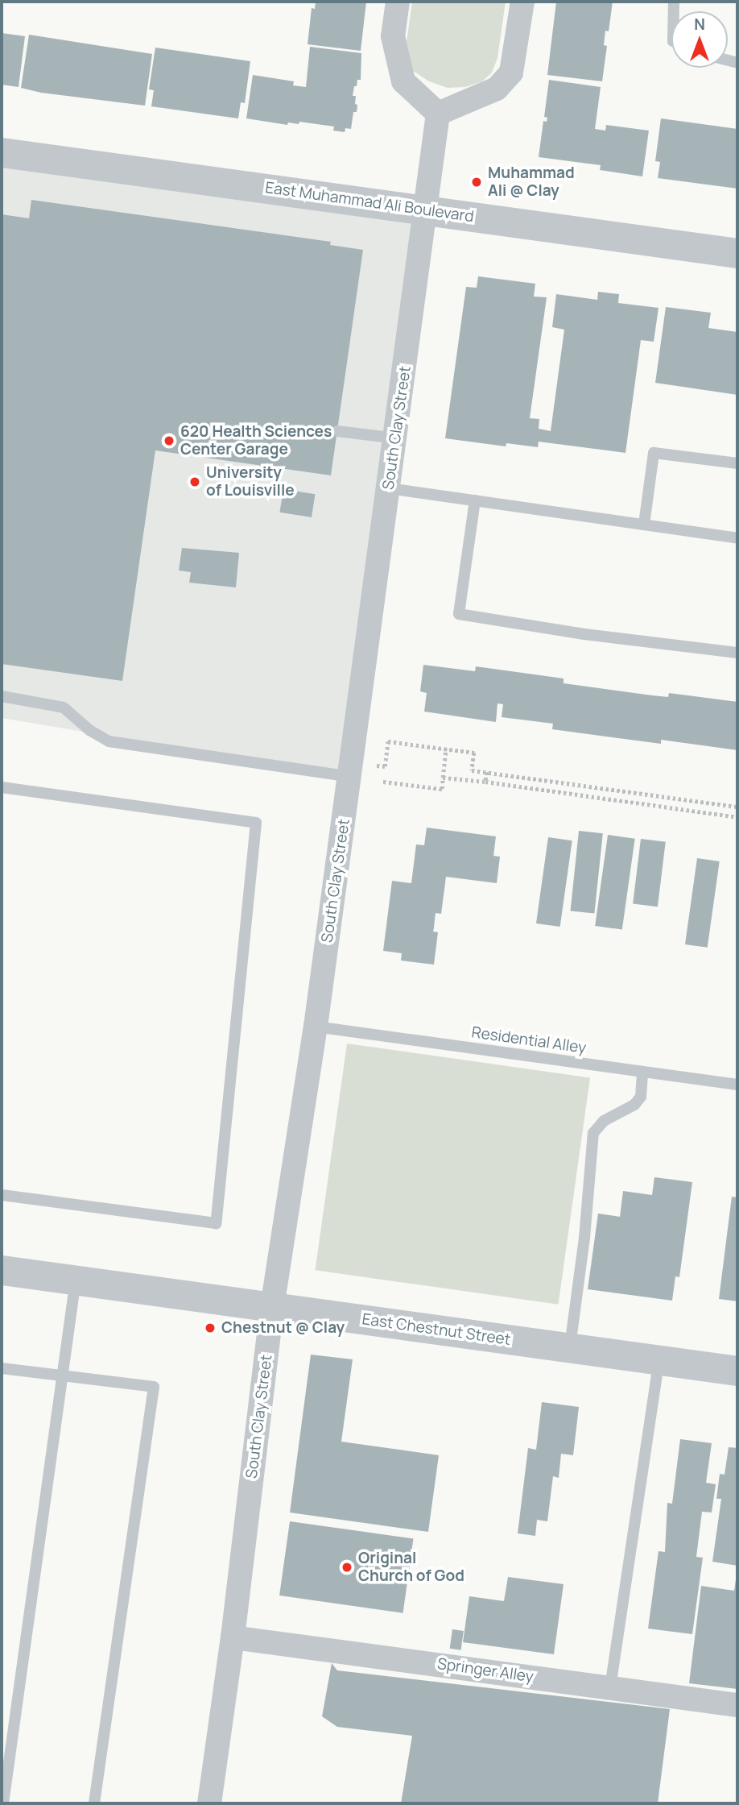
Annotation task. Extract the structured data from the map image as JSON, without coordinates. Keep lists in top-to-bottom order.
{
  "streets": {
    "street": [
      "East Muhammad Ali Boulevard",
      "South Clay Street",
      "East Chestnut Street",
      "Springer Alley"
    ],
    "lane": ["Residential Alley"]
  },
  "crossings": [
    ["East Muhammad Ali Boulevard", "South Clay Street"],
    ["South Clay Street", "Residential Alley"],
    ["South Clay Street", "East Chestnut Street"],
    ["South Clay Street", "Springer Alley"]
  ],
  "places": [
    "Muhammad Ali @ Clay",
    "620 Health Sciences Center Garage",
    "University of Louisville",
    "Chestnut @ Clay",
    "Original Church of God"
  ],
  "north": "top"
}
